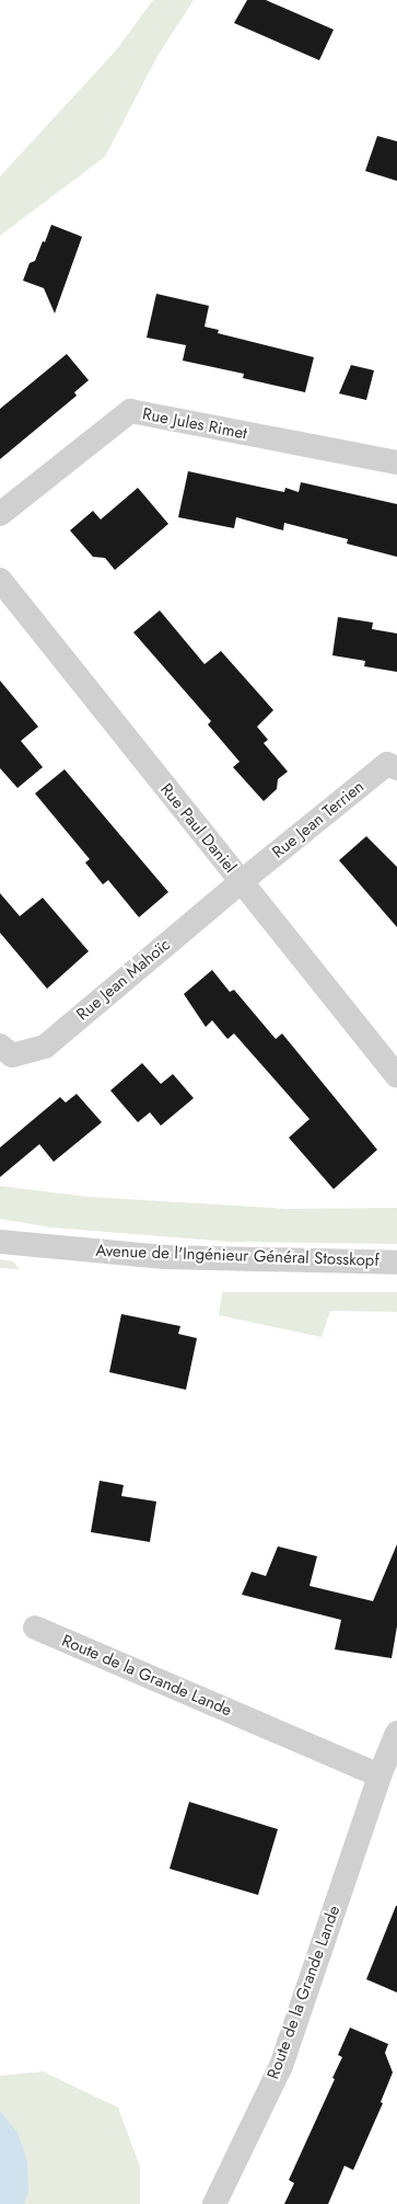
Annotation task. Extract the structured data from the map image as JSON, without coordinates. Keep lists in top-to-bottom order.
{
  "streets": {
    "street": [
      "Rue Jules Rimet",
      "Rue Jean Terrien",
      "Rue Paul Daniel",
      "Rue Jean Mahoïc",
      "Avenue de l'Ingénieur Général Stosskopf",
      "Route de la Grande Lande"
    ]
  },
  "crossings": [
    ["Rue Jean Terrien", "Rue Paul Daniel"],
    ["Rue Jean Terrien", "Rue Jean Mahoïc"],
    ["Rue Paul Daniel", "Rue Jean Mahoïc"]
  ]
}
